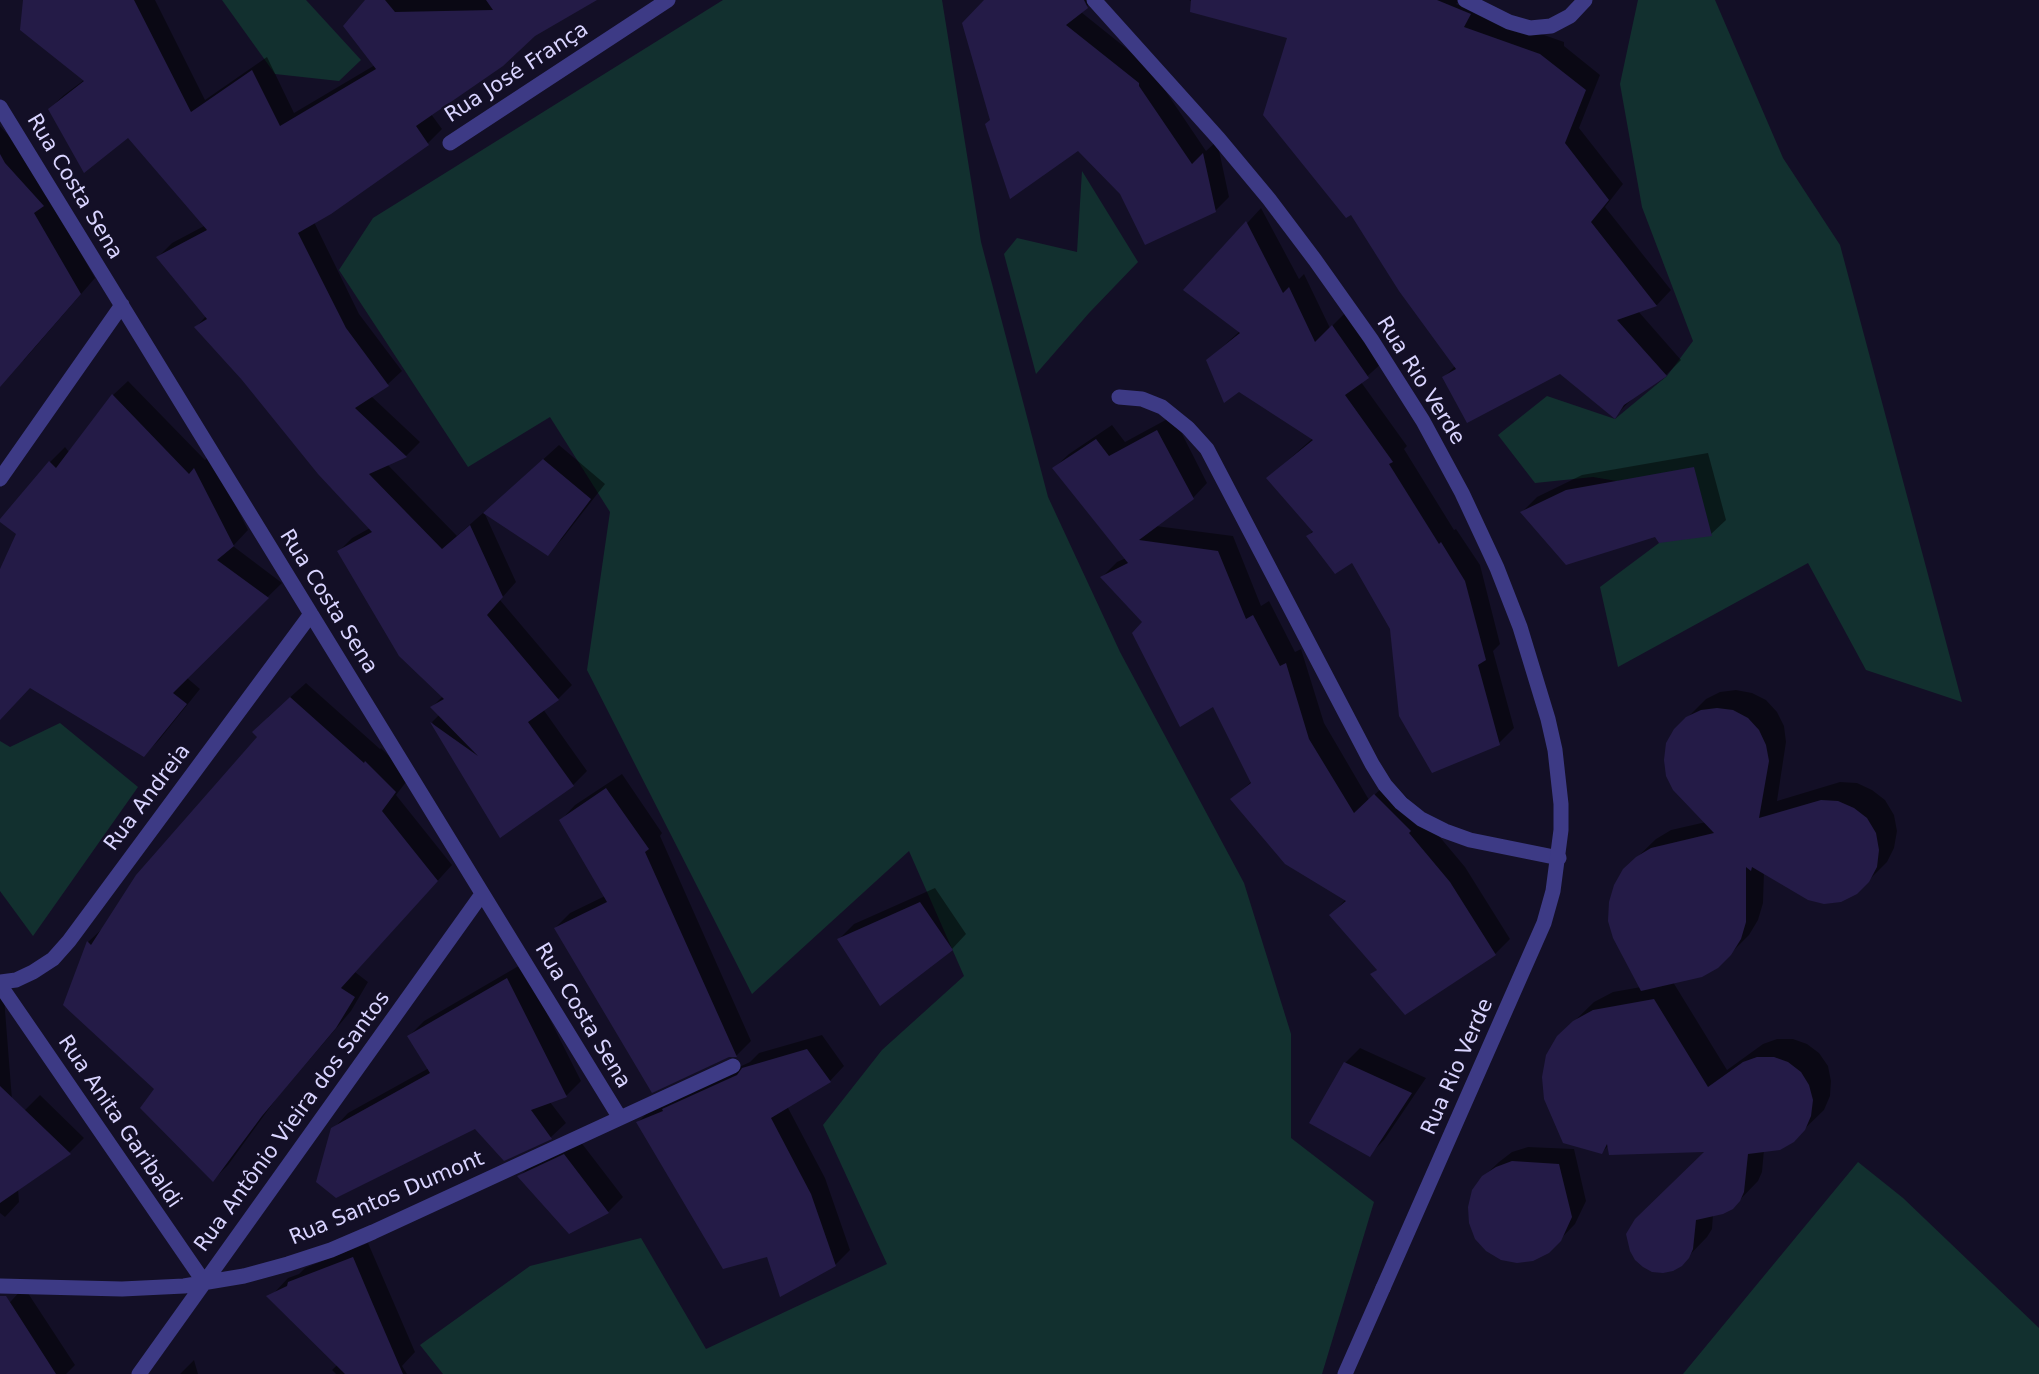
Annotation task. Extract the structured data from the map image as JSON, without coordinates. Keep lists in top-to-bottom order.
{
  "streets": {
    "street": [
      "Rua José França",
      "Rua Costa Sena",
      "Rua Rio Verde",
      "Rua Andreia",
      "Rua Anita Garibaldi",
      "Rua Antônio Vieira dos Santos",
      "Rua Santos Dumont"
    ]
  },
  "crossings": [
    ["Rua Costa Sena", "Rua Andreia"],
    ["Rua Costa Sena", "Rua Antônio Vieira dos Santos"],
    ["Rua Costa Sena", "Rua Santos Dumont"],
    ["Rua Andreia", "Rua Anita Garibaldi"],
    ["Rua Anita Garibaldi", "Rua Antônio Vieira dos Santos"],
    ["Rua Anita Garibaldi", "Rua Santos Dumont"],
    ["Rua Antônio Vieira dos Santos", "Rua Santos Dumont"]
  ]
}
